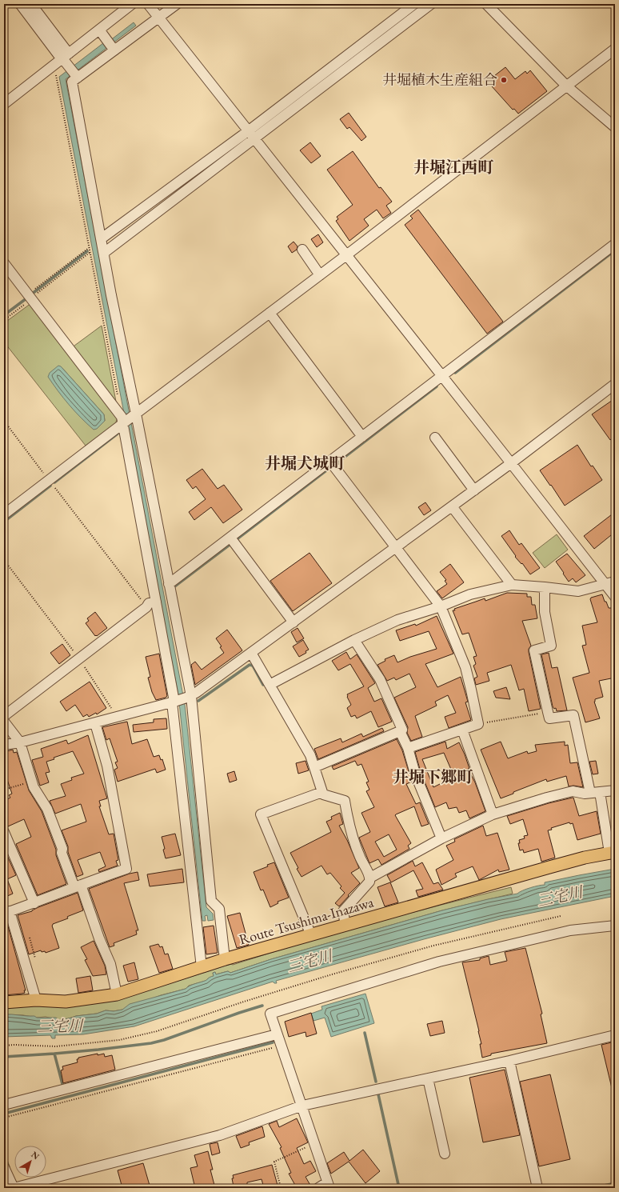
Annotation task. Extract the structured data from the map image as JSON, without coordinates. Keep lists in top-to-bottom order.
{
  "streets": {
    "main road": ["Route Tsushima-Inazawa"]
  },
  "districts": ["井堀江西町", "井堀犬城町", "井堀下郷町"],
  "water": ["三宅川"],
  "places": ["井堀植木生産組合"],
  "north": "top right"
}
